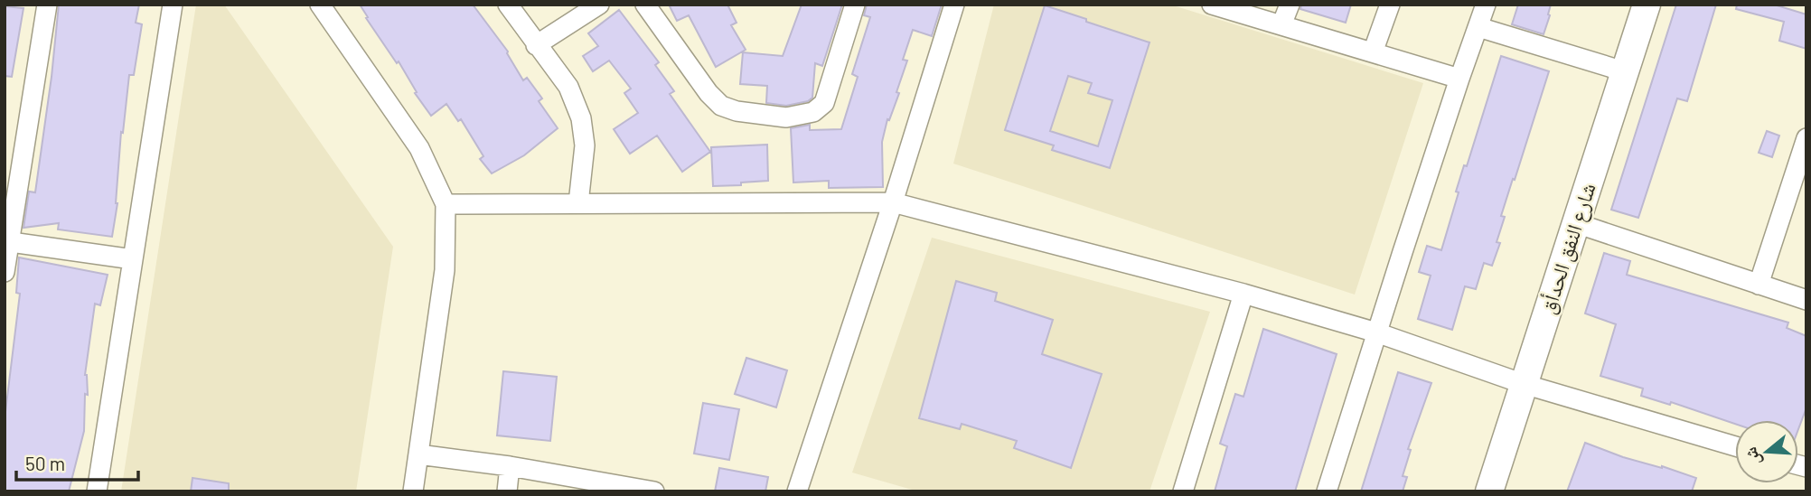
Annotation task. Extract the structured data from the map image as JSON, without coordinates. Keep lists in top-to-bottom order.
{
  "streets": {
    "main road": ["شارع النفق الحدأق"]
  },
  "scale_bar": "50 m",
  "north": "left"
}
